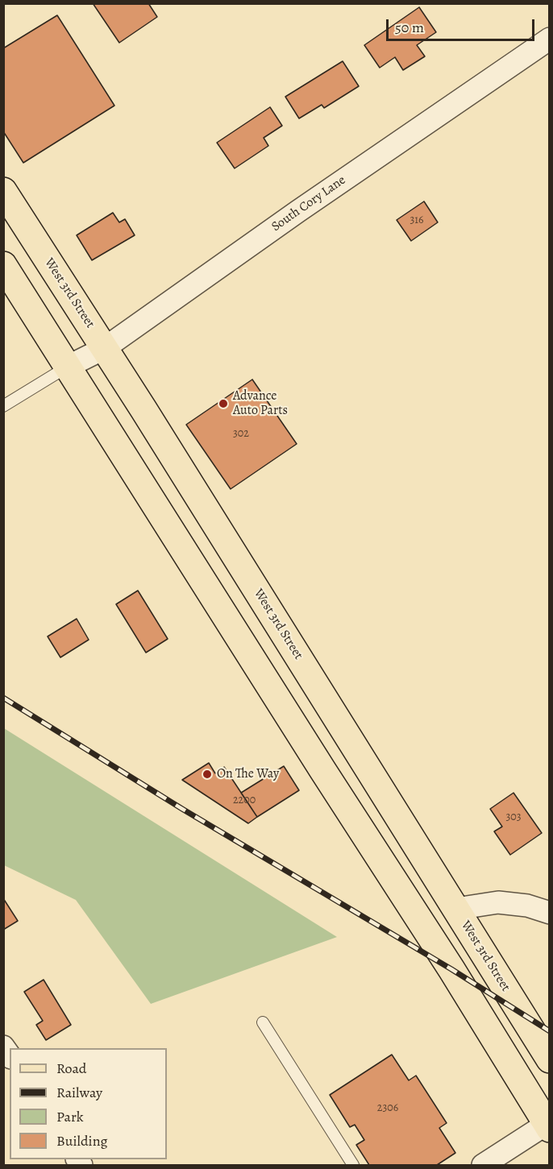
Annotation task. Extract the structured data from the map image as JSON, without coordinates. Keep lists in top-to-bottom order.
{
  "streets": {
    "main road": ["West 3rd Street"],
    "street": ["South Cory Lane"]
  },
  "crossings": [
    ["South Cory Lane", "West 3rd Street"]
  ],
  "places": ["Advance Auto Parts", "On The Way"],
  "house_numbers": [
    "316",
    "302",
    "2200",
    "303",
    "2306"
  ],
  "legend": [
    "Road",
    "Railway",
    "Park",
    "Building"
  ],
  "scale_bar": "50 m"
}
